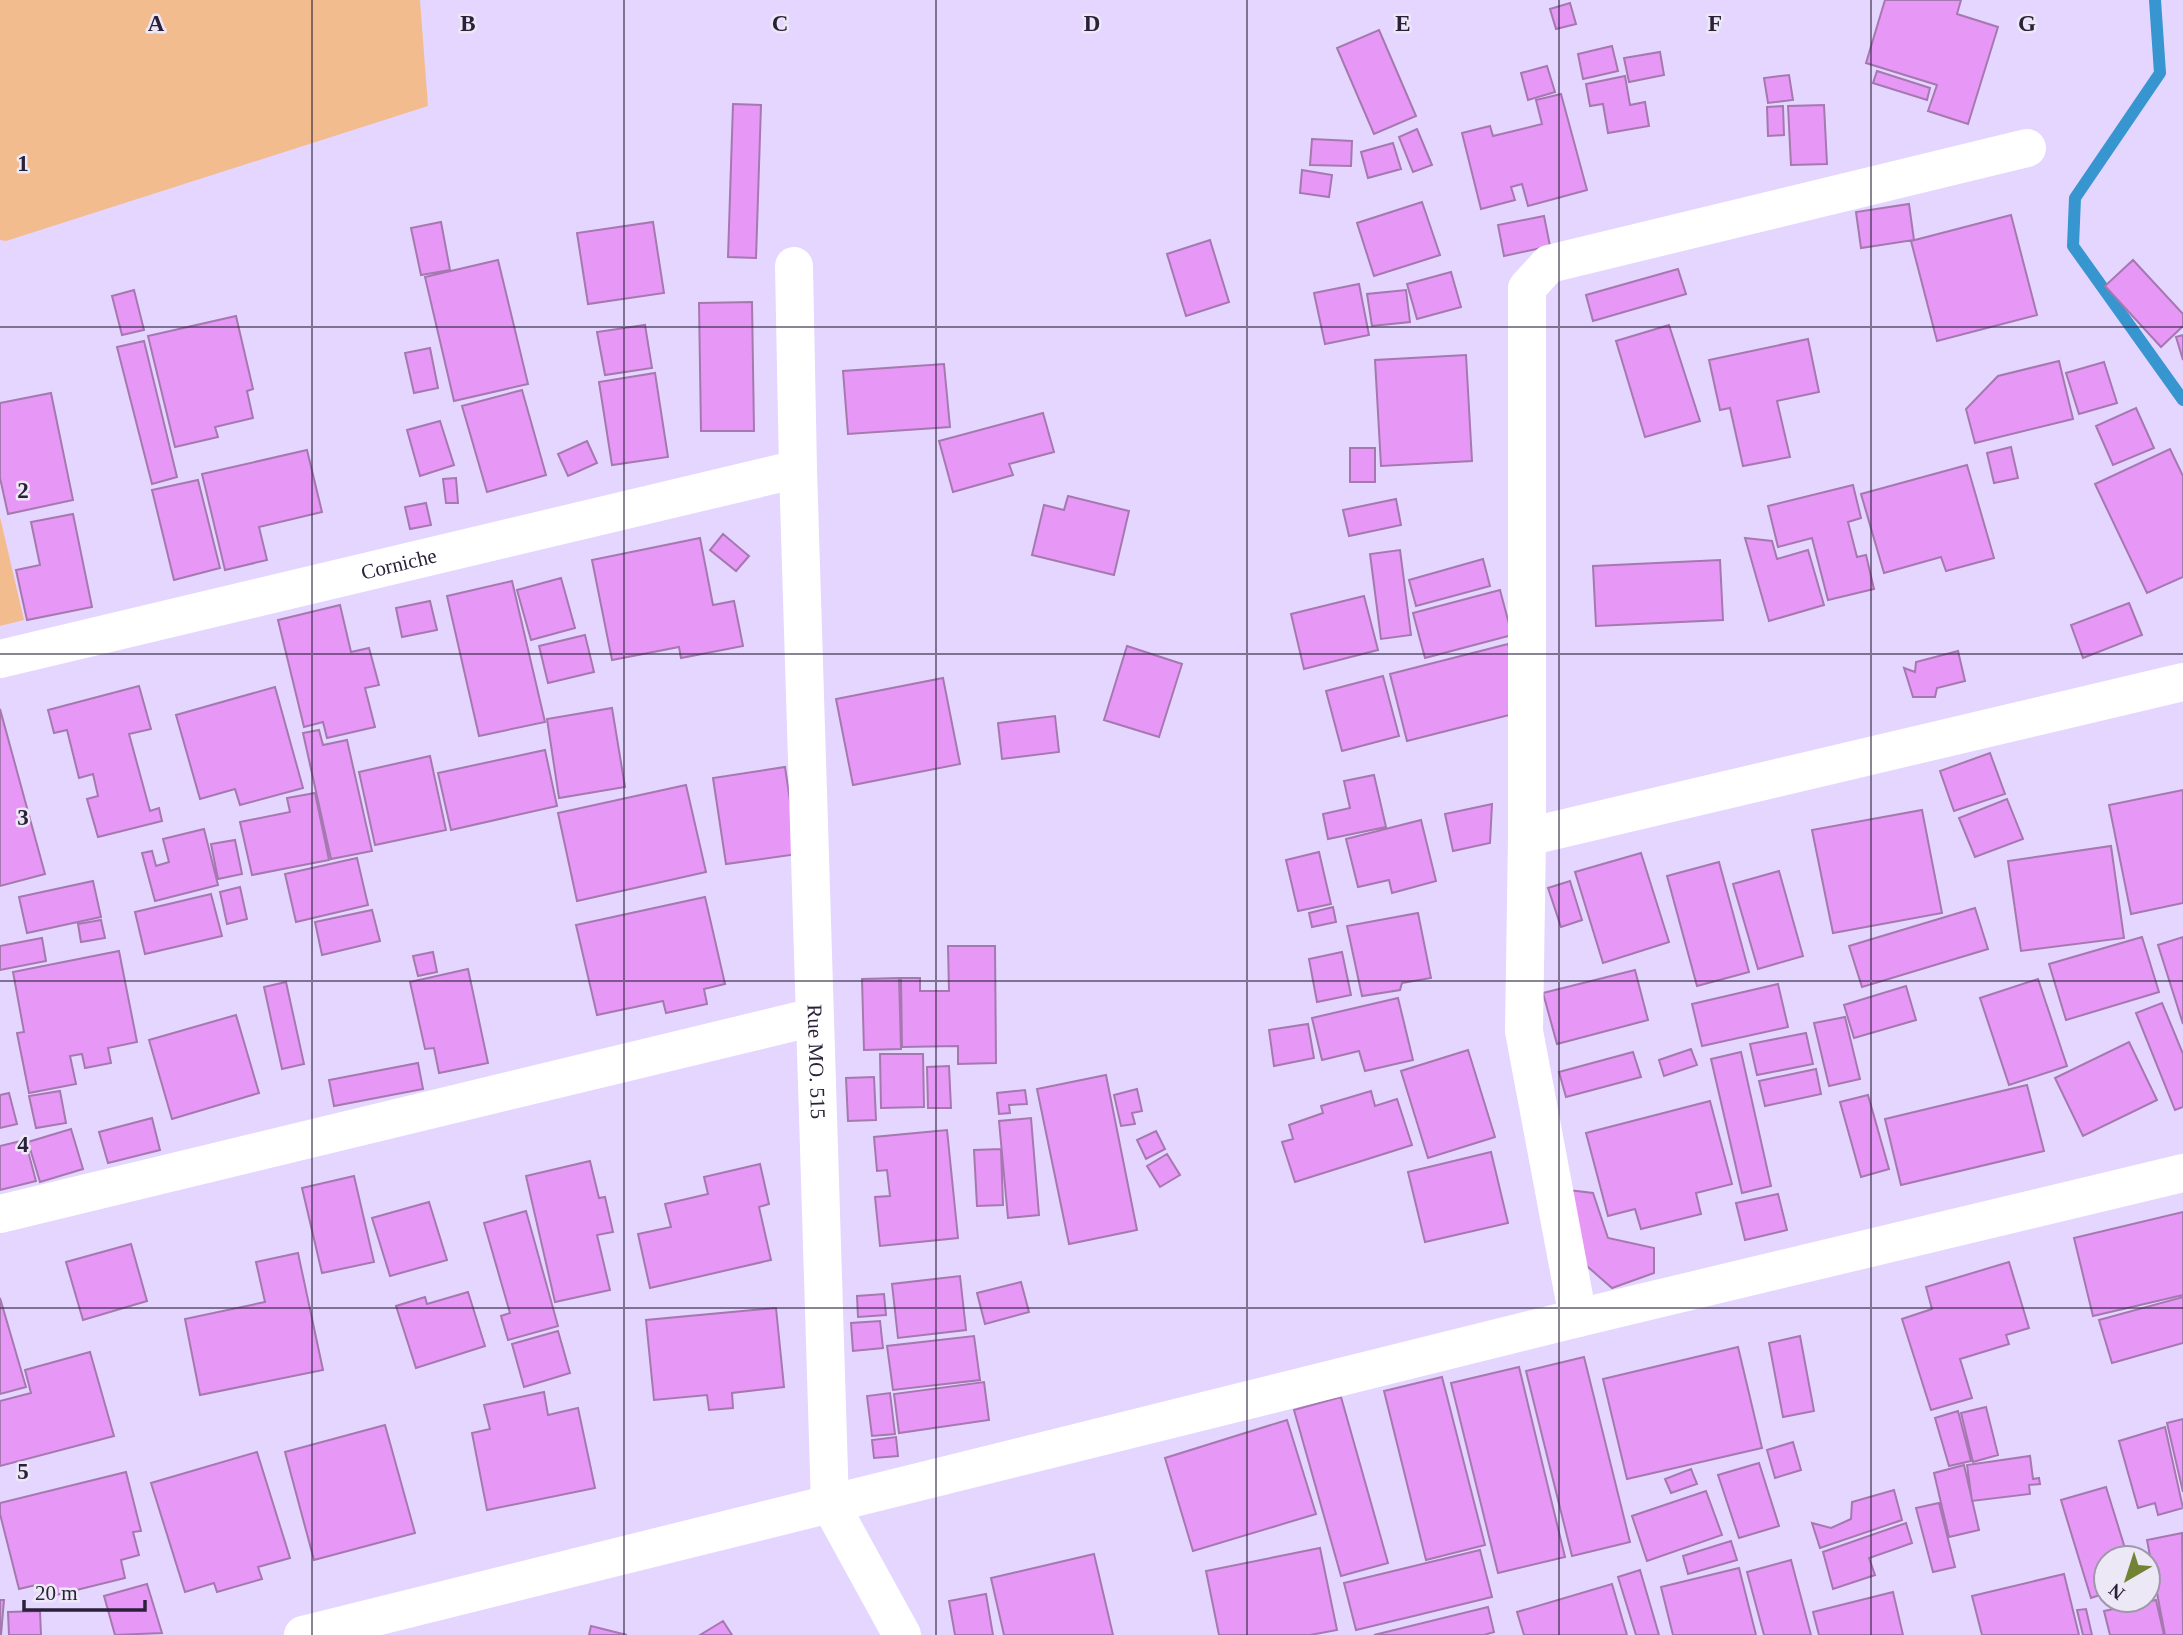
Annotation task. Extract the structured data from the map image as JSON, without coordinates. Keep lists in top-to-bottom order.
{
  "streets": {
    "street": ["Corniche", "Rue MO. 515"]
  },
  "crossings": [
    ["Corniche", "Rue MO. 515"]
  ],
  "scale_bar": "20 m",
  "north": "bottom left",
  "grid": {
    "columns": [
      "A",
      "B",
      "C",
      "D",
      "E",
      "F",
      "G"
    ],
    "rows": [
      "1",
      "2",
      "3",
      "4",
      "5"
    ]
  }
}
